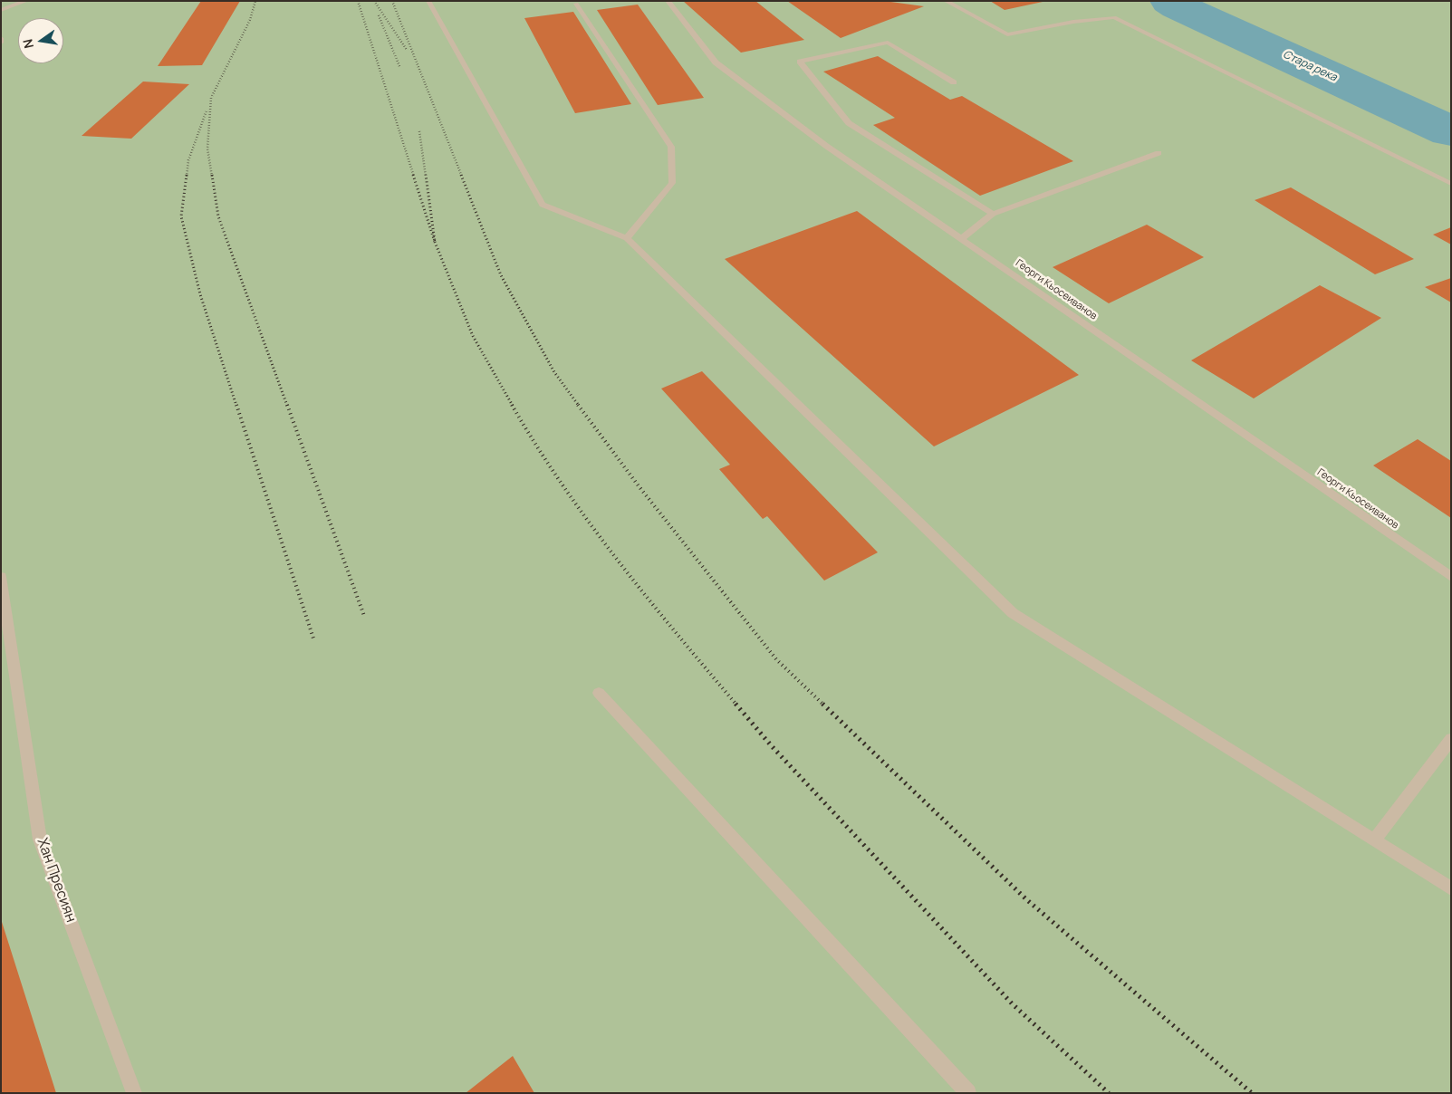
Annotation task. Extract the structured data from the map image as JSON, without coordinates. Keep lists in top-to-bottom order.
{
  "streets": {
    "street": ["Георги Кьосеиванов", "Хан Пресиян"]
  },
  "water": ["Стара река"],
  "north": "left"
}
